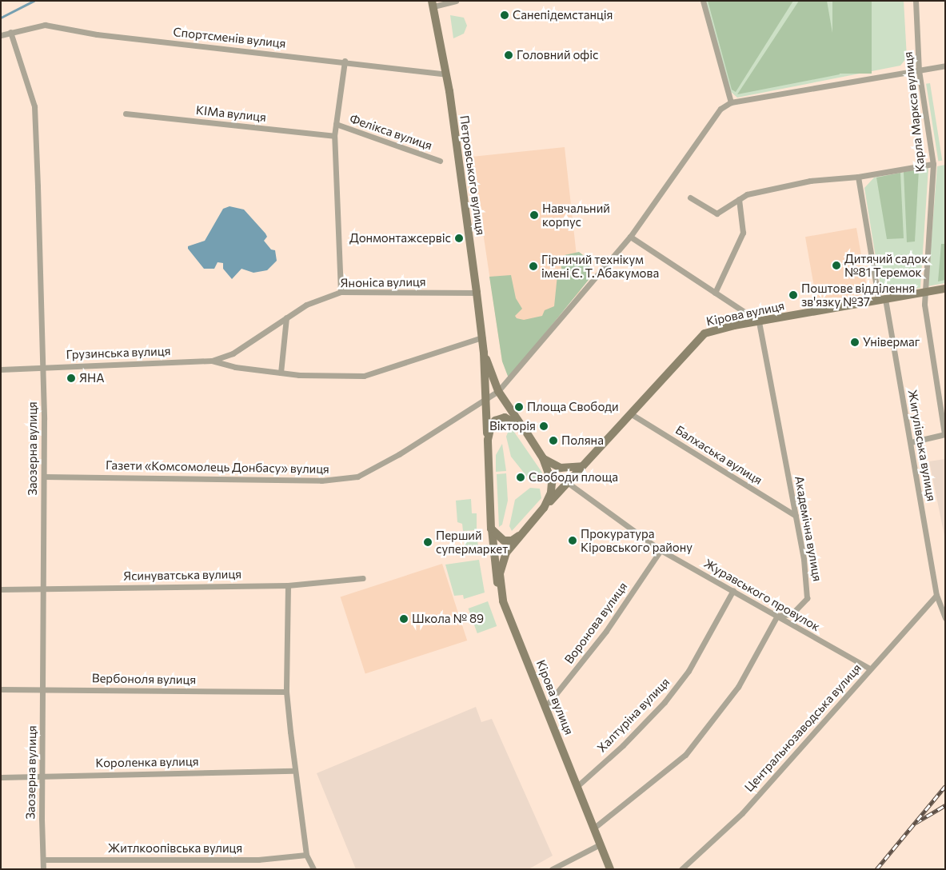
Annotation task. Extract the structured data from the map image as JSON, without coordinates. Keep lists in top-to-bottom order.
{
  "streets": {
    "main road": ["Петровського вулиця", "Кірова вулиця"],
    "street": [
      "Спортсменів вулиця",
      "Карла Маркса вулиця",
      "КІМа вулиця",
      "Фелікса вулиця",
      "Яноніса вулиця",
      "Грузинська вулиця",
      "Жигулівська вулиця",
      "Заозерна вулиця",
      "Балхаська вулиця",
      "Газети «Комсомолець Донбасу» вулиця",
      "Академічна вулиця",
      "Ясинуватська вулиця",
      "Журавського провулок",
      "Воронова вулиця",
      "Вербоноля вулиця",
      "Халтуріна вулиця",
      "Центральнозаводська вулиця",
      "Короленка вулиця",
      "Житлкоопівська вулиця"
    ]
  },
  "crossings": [
    ["Спортсменів вулиця", "Петровського вулиця"],
    ["Спортсменів вулиця", "Заозерна вулиця"],
    ["Карла Маркса вулиця", "Кірова вулиця"],
    ["Карла Маркса вулиця", "Газети «Комсомолець Донбасу» вулиця"],
    ["Петровського вулиця", "Яноніса вулиця"],
    ["Петровського вулиця", "Кірова вулиця"],
    ["Петровського вулиця", "Грузинська вулиця"],
    ["Яноніса вулиця", "Грузинська вулиця"],
    ["Кірова вулиця", "Жигулівська вулиця"],
    ["Кірова вулиця", "Балхаська вулиця"],
    ["Кірова вулиця", "Газети «Комсомолець Донбасу» вулиця"],
    ["Кірова вулиця", "Академічна вулиця"],
    ["Кірова вулиця", "Журавського провулок"],
    ["Кірова вулиця", "Воронова вулиця"],
    ["Кірова вулиця", "Халтуріна вулиця"],
    ["Грузинська вулиця", "Заозерна вулиця"],
    ["Жигулівська вулиця", "Центральнозаводська вулиця"],
    ["Заозерна вулиця", "Газети «Комсомолець Донбасу» вулиця"],
    ["Заозерна вулиця", "Ясинуватська вулиця"],
    ["Заозерна вулиця", "Вербоноля вулиця"],
    ["Заозерна вулиця", "Короленка вулиця"],
    ["Заозерна вулиця", "Житлкоопівська вулиця"],
    ["Балхаська вулиця", "Академічна вулиця"],
    ["Академічна вулиця", "Журавського провулок"],
    ["Журавського провулок", "Воронова вулиця"],
    ["Журавського провулок", "Халтуріна вулиця"],
    ["Журавського провулок", "Центральнозаводська вулиця"]
  ],
  "places": [
    "Санепідемстанція",
    "Головний офіс",
    "Навчальний корпус",
    "Донмонтажсервіс",
    "Дитячий садок №81 Теремок",
    "Гірничий технікум імені Є. Т. Абакумова",
    "Поштове відділення зв'язку №37",
    "Універмаг",
    "ЯНА",
    "Площа Свободи",
    "Вікторія",
    "Поляна",
    "Свободи площа",
    "Прокуратура Кіровського району",
    "Перший супермаркет",
    "Школа № 89"
  ]
}
